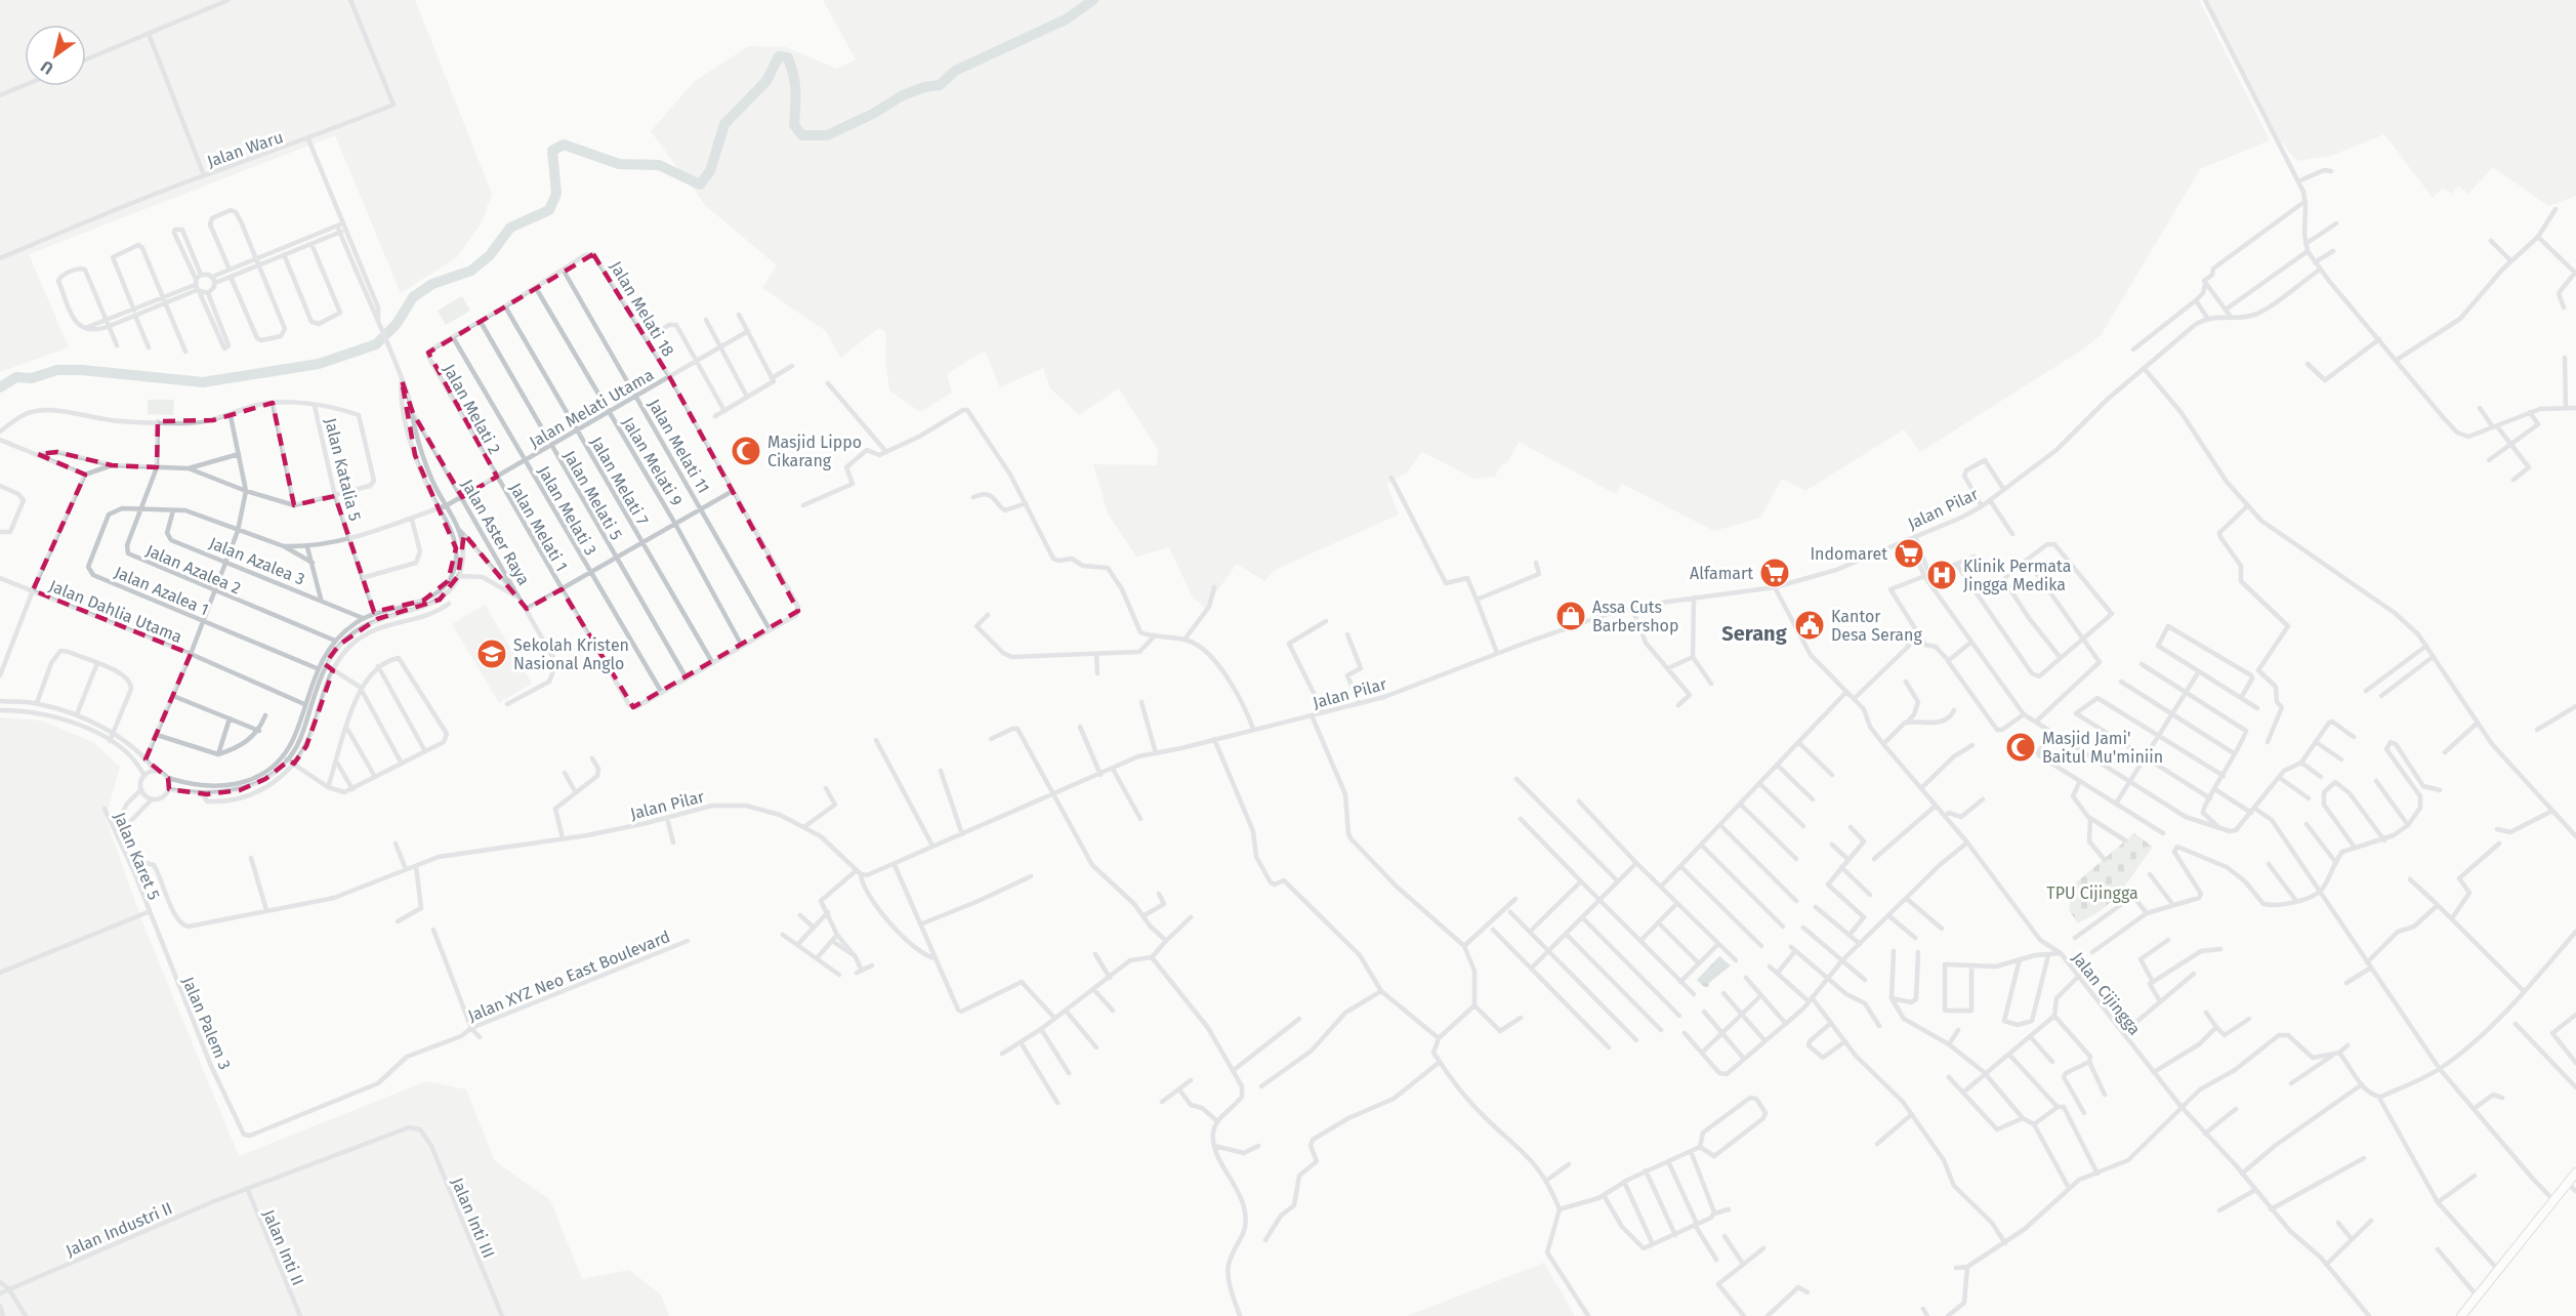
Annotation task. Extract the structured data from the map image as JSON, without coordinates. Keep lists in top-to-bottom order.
{
  "streets": {
    "street": [
      "Jalan Waru",
      "Jalan Melati 18",
      "Jalan Melati Utama",
      "Jalan Melati 2",
      "Jalan Melati 11",
      "Jalan Melati 9",
      "Jalan Katalia 5",
      "Jalan Melati 7",
      "Jalan Melati 5",
      "Jalan Pilar",
      "Jalan Melati 3",
      "Jalan Melati 1",
      "Jalan Aster Raya",
      "Jalan Azalea 3",
      "Jalan Azalea 2",
      "Jalan Azalea 1",
      "Jalan Dahlia Utama",
      "Jalan Karet 5",
      "Jalan XYZ Neo East Boulevard",
      "Jalan Cijingga",
      "Jalan Palem 3",
      "Jalan Inti III",
      "Jalan Industri II",
      "Jalan Inti II"
    ]
  },
  "crossings": [
    ["Jalan Melati 18", "Jalan Melati Utama"],
    ["Jalan Melati 18", "Jalan Melati 11"],
    ["Jalan Melati Utama", "Jalan Melati 2"],
    ["Jalan Melati Utama", "Jalan Melati 11"],
    ["Jalan Melati Utama", "Jalan Melati 9"],
    ["Jalan Melati Utama", "Jalan Katalia 5"],
    ["Jalan Melati Utama", "Jalan Melati 7"],
    ["Jalan Melati Utama", "Jalan Melati 5"],
    ["Jalan Melati Utama", "Jalan Melati 3"],
    ["Jalan Melati Utama", "Jalan Melati 1"],
    ["Jalan Melati Utama", "Jalan Aster Raya"],
    ["Jalan Melati 2", "Jalan Melati 3"],
    ["Jalan Melati 2", "Jalan Melati 1"],
    ["Jalan Pilar", "Jalan Karet 5"],
    ["Jalan Pilar", "Jalan Cijingga"],
    ["Jalan Melati 3", "Jalan Melati 1"],
    ["Jalan Azalea 2", "Jalan Azalea 1"],
    ["Jalan Karet 5", "Jalan Palem 3"],
    ["Jalan XYZ Neo East Boulevard", "Jalan Palem 3"],
    ["Jalan Inti III", "Jalan Industri II"],
    ["Jalan Industri II", "Jalan Inti II"]
  ],
  "districts": ["Serang"],
  "parks": ["TPU Cijingga"],
  "places": {
    "mosque": ["Masjid Lippo Cikarang", "Masjid Jami' Baitul Mu'miniin"],
    "supermarket": ["Indomaret", "Alfamart"],
    "hospital": ["Klinik Permata Jingga Medika"],
    "shop": ["Assa Cuts Barbershop"],
    "public building": ["Kantor Desa Serang"],
    "school or university": ["Sekolah Kristen Nasional Anglo"]
  },
  "north": "bottom left"
}
